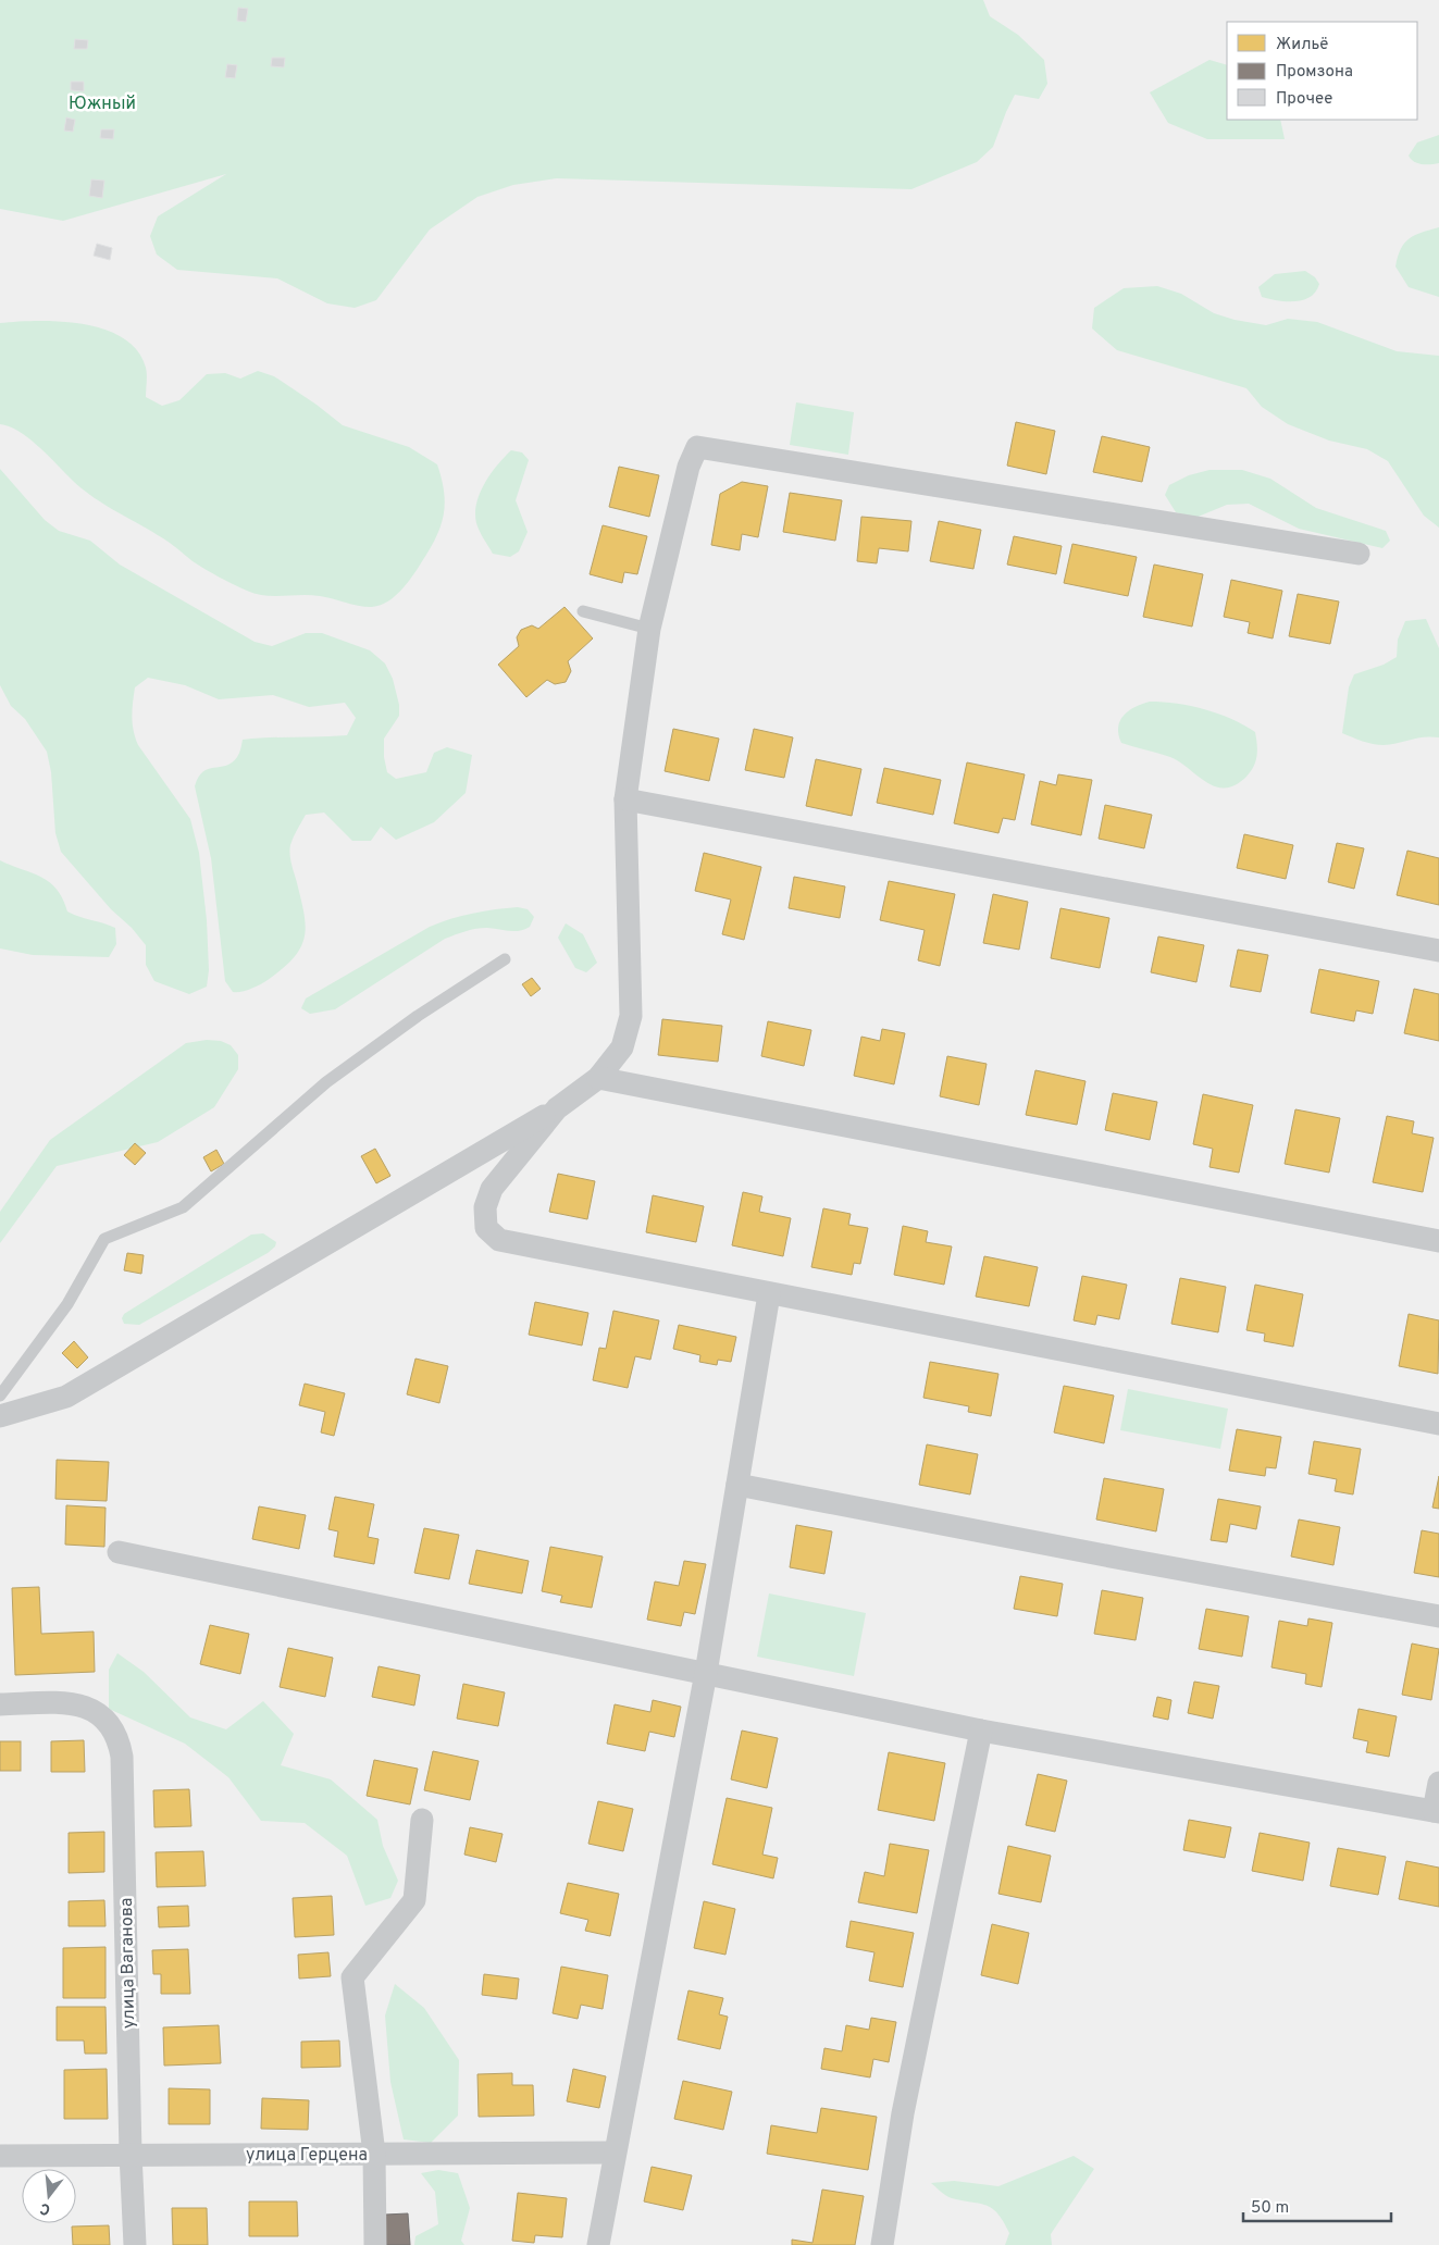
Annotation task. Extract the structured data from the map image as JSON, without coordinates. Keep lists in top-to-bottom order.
{
  "streets": {
    "street": ["улица Ваганова", "улица Герцена"]
  },
  "crossings": [
    ["улица Ваганова", "улица Герцена"]
  ],
  "parks": ["Южный"],
  "legend": ["Жильё", "Промзона", "Прочее"],
  "scale_bar": "50 m",
  "north": "bottom"
}
